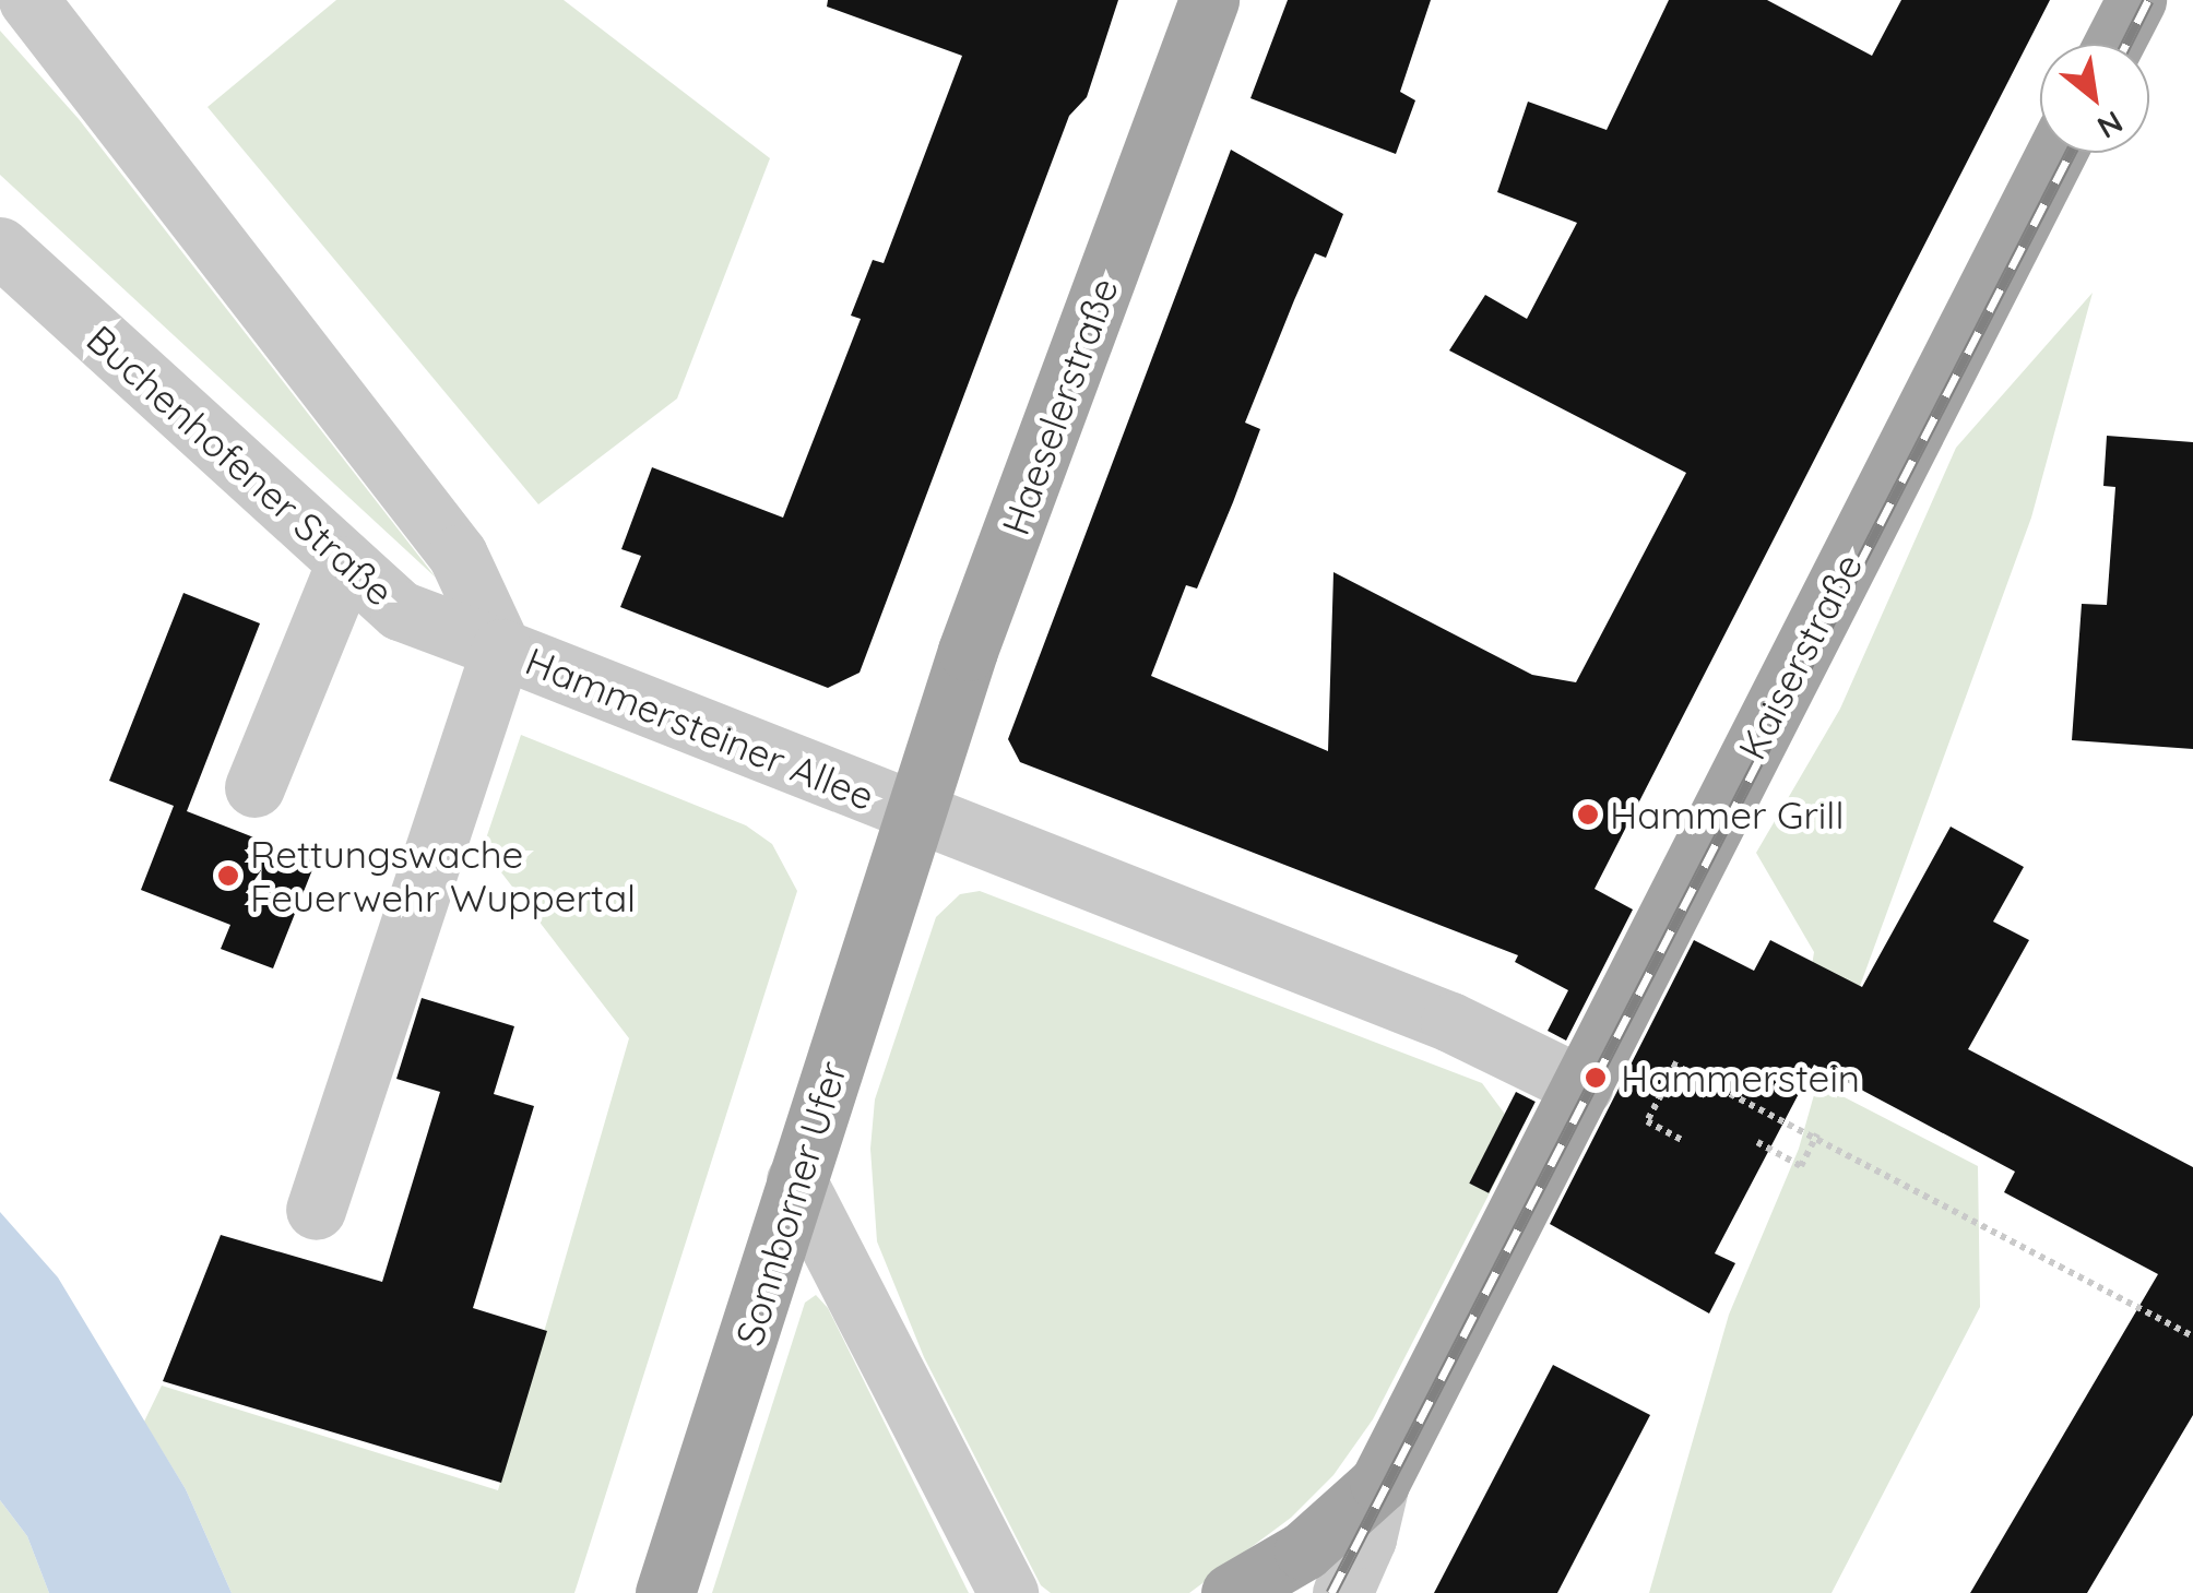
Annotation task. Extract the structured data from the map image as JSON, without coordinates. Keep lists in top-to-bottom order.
{
  "streets": {
    "main road": ["Haeselerstraße", "Kaiserstraße", "Sonnborner Ufer"],
    "street": ["Buchenhofener Straße", "Hammersteiner Allee"]
  },
  "crossings": [
    ["Haeselerstraße", "Hammersteiner Allee"],
    ["Haeselerstraße", "Sonnborner Ufer"],
    ["Buchenhofener Straße", "Hammersteiner Allee"],
    ["Kaiserstraße", "Hammersteiner Allee"],
    ["Hammersteiner Allee", "Sonnborner Ufer"]
  ],
  "places": ["Hammer Grill", "Rettungswache Feuerwehr Wuppertal", "Hammerstein"],
  "north": "bottom right"
}
